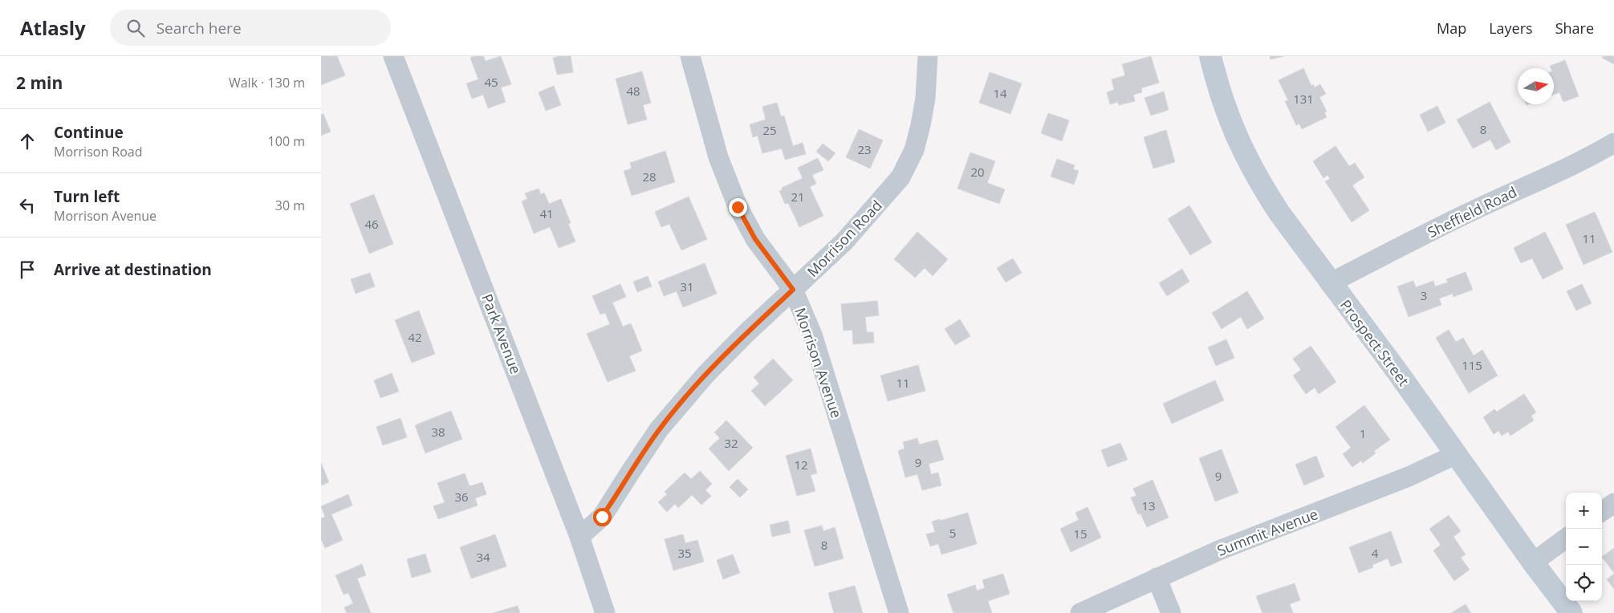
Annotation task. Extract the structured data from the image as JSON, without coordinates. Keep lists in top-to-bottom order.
{
  "streets": {
    "main road": ["Prospect Street"],
    "street": [
      "Sheffield Road",
      "Morrison Road",
      "Park Avenue",
      "Morrison Avenue",
      "Summit Avenue"
    ]
  },
  "crossings": [
    ["Sheffield Road", "Prospect Street"],
    ["Morrison Road", "Park Avenue"],
    ["Morrison Road", "Morrison Avenue"],
    ["Prospect Street", "Summit Avenue"]
  ],
  "house_numbers": [
    "45",
    "48",
    "14",
    "131",
    "8",
    "25",
    "23",
    "20",
    "28",
    "21",
    "41",
    "46",
    "11",
    "31",
    "3",
    "42",
    "115",
    "11",
    "38",
    "1",
    "32",
    "9",
    "12",
    "9",
    "36",
    "13",
    "5",
    "15",
    "8",
    "35",
    "4",
    "34"
  ],
  "north": "right",
  "page": {
    "header": "Atlasly",
    "search": "Search here",
    "nav": ["Map", "Layers", "Share"],
    "heading": ["2 min", "Walk · 130 m"],
    "list": [
      ["Continue", "Morrison Road", "100 m"],
      ["Turn left", "Morrison Avenue", "30 m"],
      "Arrive at destination"
    ],
    "map_buttons": ["+", "−"]
  }
}
